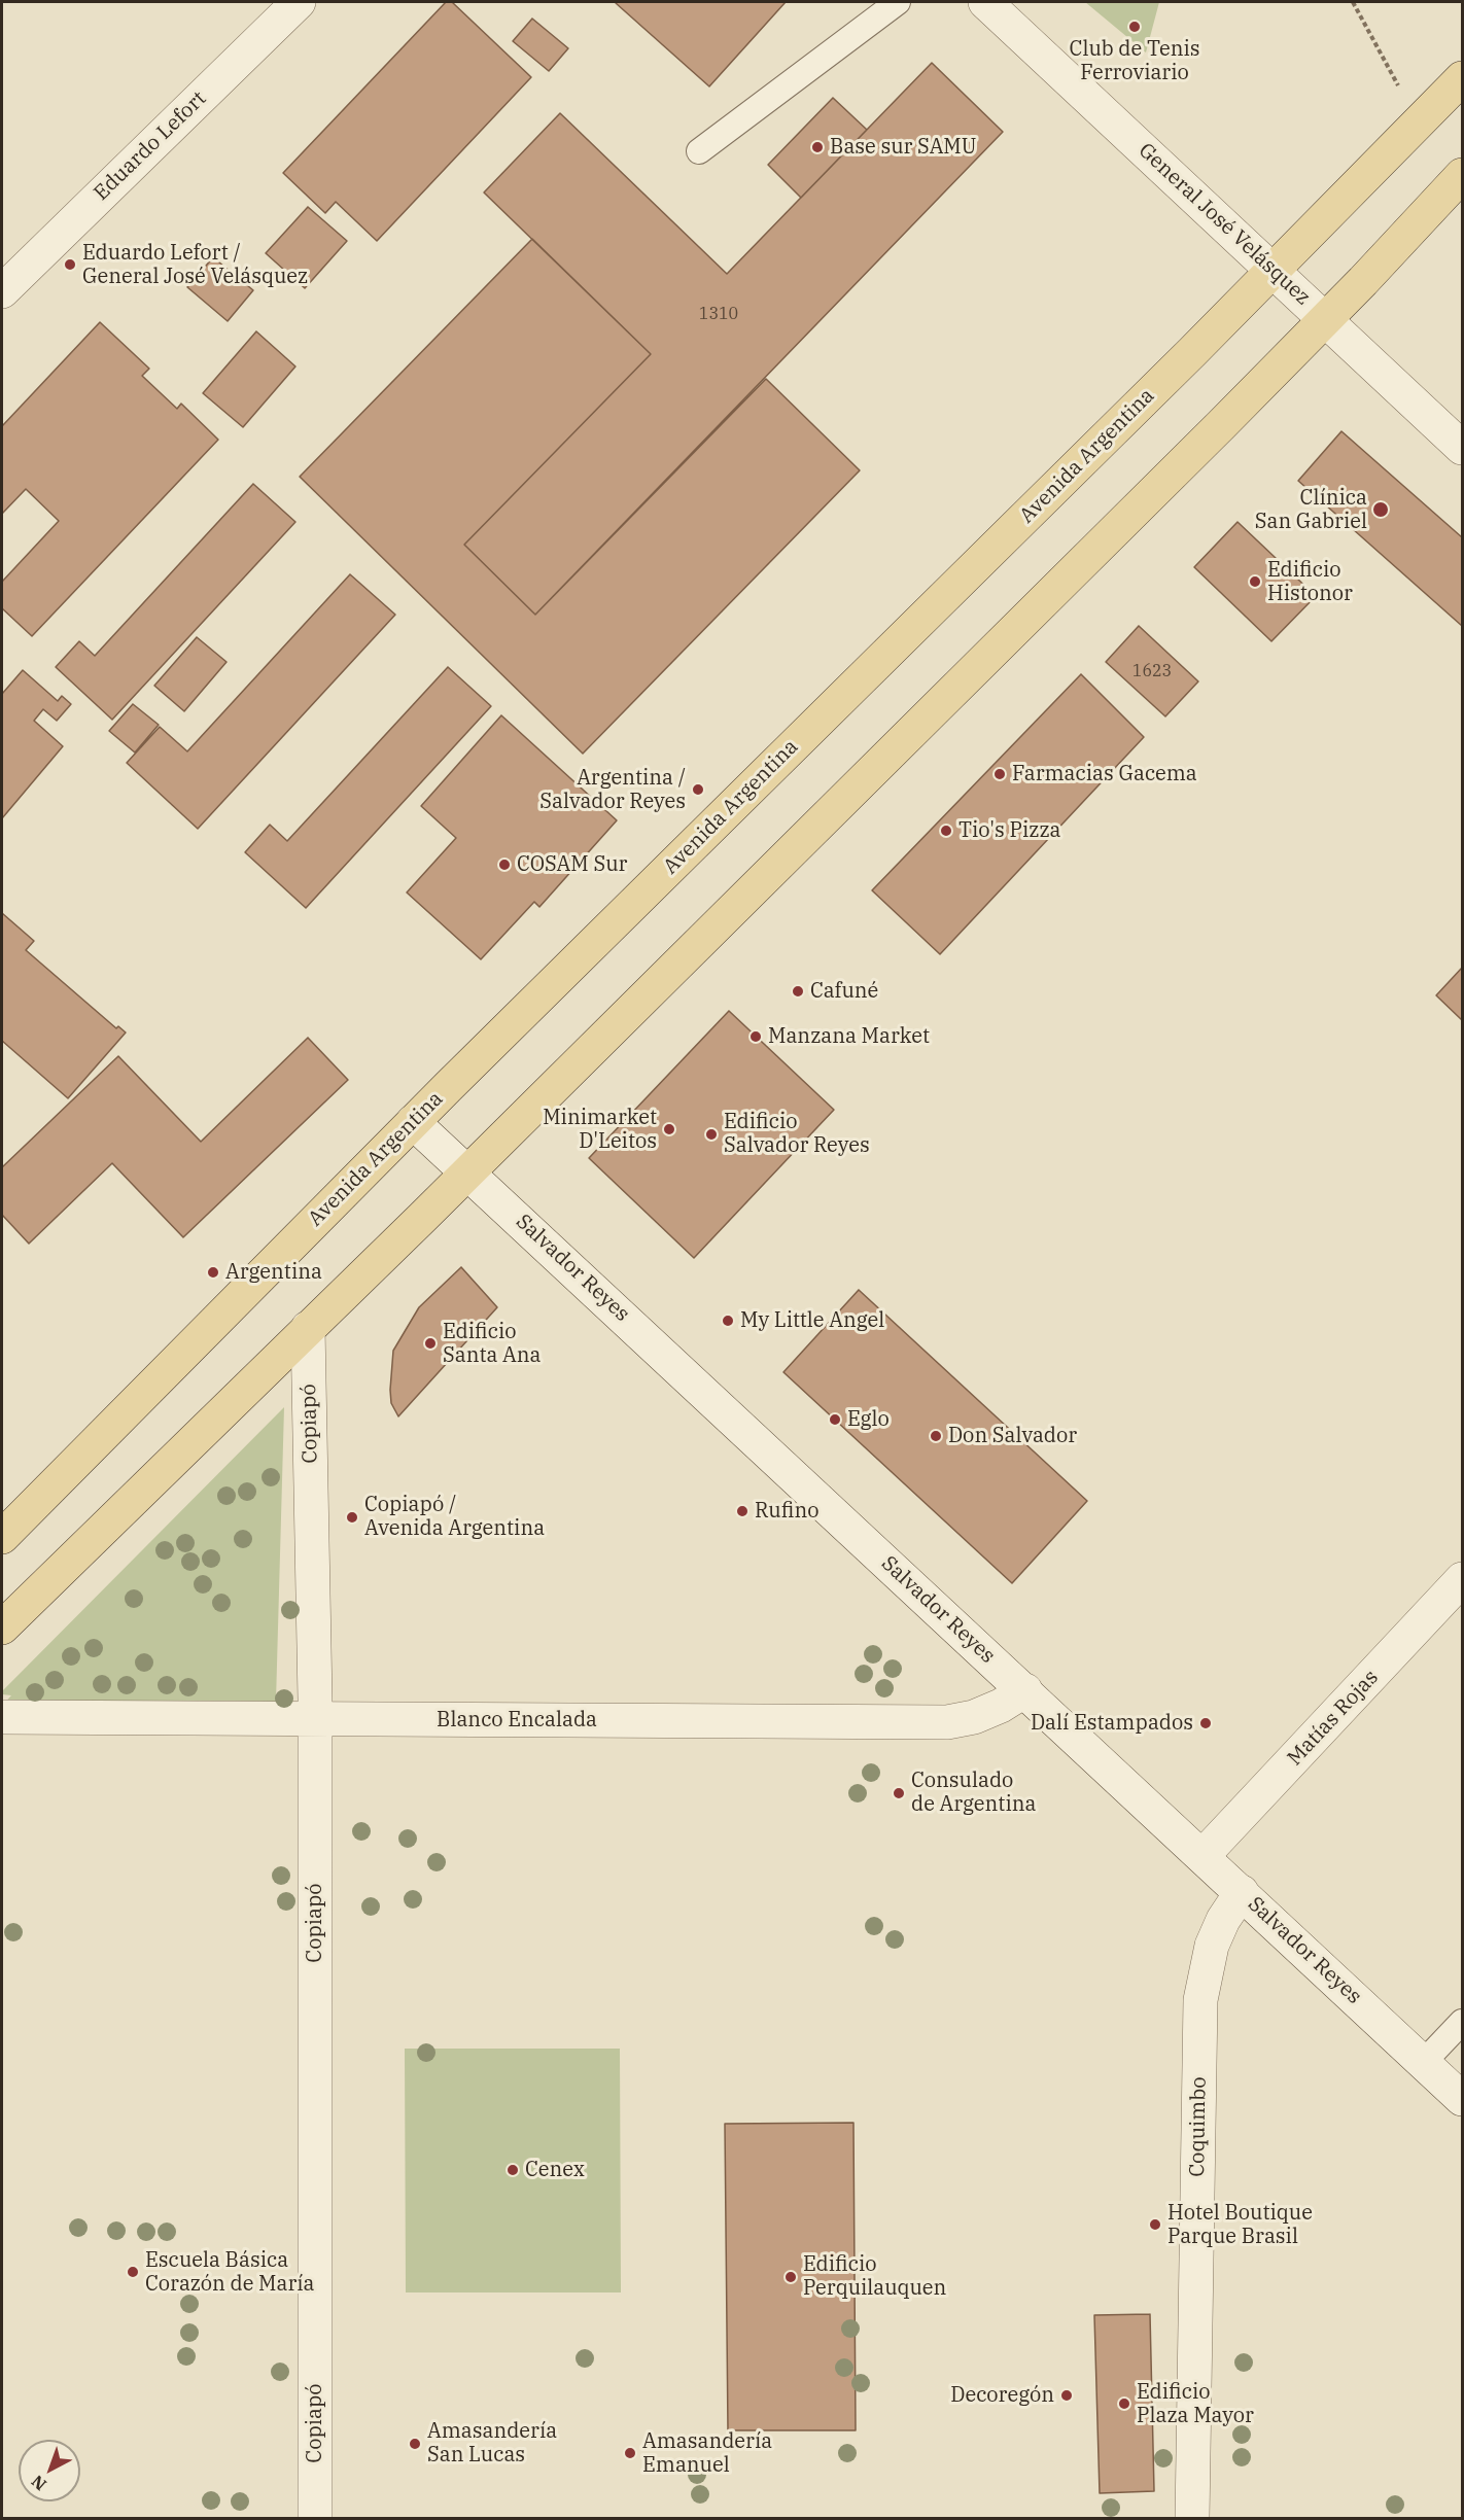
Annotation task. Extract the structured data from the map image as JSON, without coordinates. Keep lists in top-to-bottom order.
{
  "streets": {
    "main road": ["Avenida Argentina"],
    "street": [
      "Eduardo Lefort",
      "General José Velásquez",
      "Salvador Reyes",
      "Copiapó",
      "Matías Rojas",
      "Blanco Encalada",
      "Coquimbo"
    ]
  },
  "crossings": [
    ["General José Velásquez", "Avenida Argentina"],
    ["Avenida Argentina", "Salvador Reyes"],
    ["Salvador Reyes", "Matías Rojas"],
    ["Salvador Reyes", "Blanco Encalada"],
    ["Salvador Reyes", "Coquimbo"],
    ["Copiapó", "Blanco Encalada"]
  ],
  "places": [
    "Club de Tenis Ferroviario",
    "Base sur SAMU",
    "Eduardo Lefort / General José Velásquez",
    "Clínica San Gabriel",
    "Edificio Histonor",
    "Farmacias Gacema",
    "Argentina / Salvador Reyes",
    "Tio's Pizza",
    "COSAM Sur",
    "Cafuné",
    "Manzana Market",
    "Minimarket D'Leitos",
    "Edificio Salvador Reyes",
    "Argentina",
    "My Little Angel",
    "Edificio Santa Ana",
    "Eglo",
    "Don Salvador",
    "Rufino",
    "Copiapó / Avenida Argentina",
    "Dalí Estampados",
    "Consulado de Argentina",
    "Cenex",
    "Hotel Boutique Parque Brasil",
    "Escuela Básica Corazón de María",
    "Edificio Perquilauquen",
    "Decoregón",
    "Edificio Plaza Mayor",
    "Amasandería San Lucas",
    "Amasandería Emanuel"
  ],
  "house_numbers": ["1310", "1623"],
  "north": "bottom left"
}
